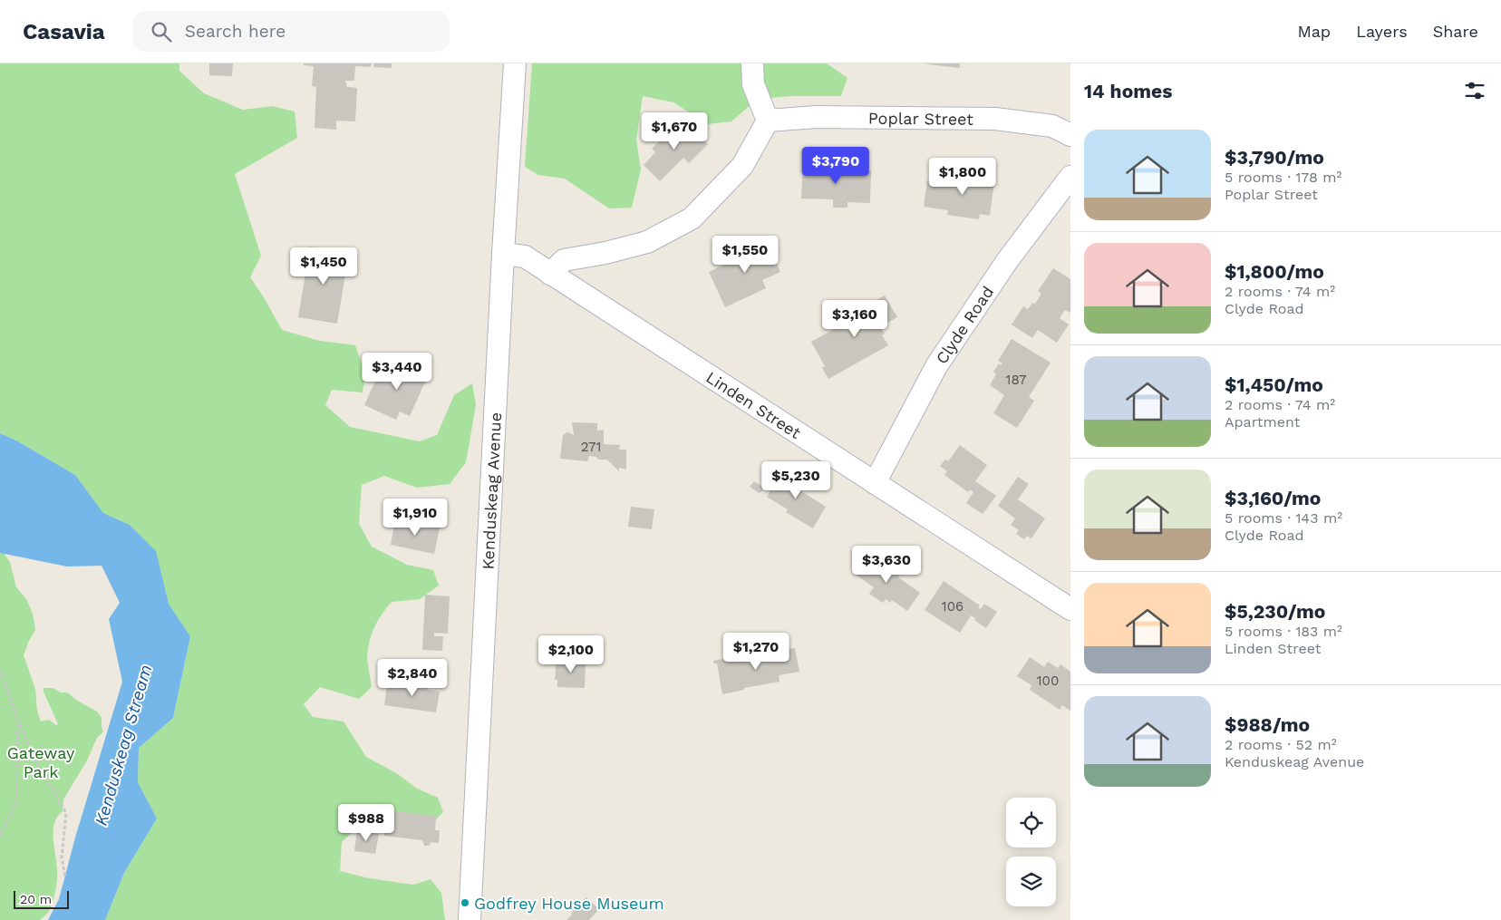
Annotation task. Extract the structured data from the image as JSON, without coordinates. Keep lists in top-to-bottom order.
{
  "streets": {
    "street": [
      "Poplar Street",
      "Clyde Road",
      "Linden Street",
      "Kenduskeag Avenue"
    ]
  },
  "crossings": [
    ["Clyde Road", "Linden Street"],
    ["Linden Street", "Kenduskeag Avenue"]
  ],
  "water": ["Kenduskeag Stream"],
  "parks": ["Gateway Park"],
  "places": ["Godfrey House Museum"],
  "house_numbers": [
    "187",
    "271",
    "106",
    "100"
  ],
  "scale_bar": "20 m",
  "page": {
    "header": "Casavia",
    "search": "Search here",
    "nav": ["Map", "Layers", "Share"],
    "heading": "14 homes",
    "price": [
      "$1,670",
      "$3,790",
      "$1,800",
      "$1,550",
      "$1,450",
      "$3,160",
      "$3,440",
      "$5,230",
      "$1,910",
      "$3,630",
      "$1,270",
      "$2,100",
      "$2,840",
      "$988"
    ],
    "list": [
      {
        "name": "$3,790/mo",
        "note": "5 rooms · 178 m² · Poplar Street"
      },
      {
        "name": "$1,800/mo",
        "note": "2 rooms · 74 m² · Clyde Road"
      },
      {
        "name": "$1,450/mo",
        "note": "2 rooms · 74 m² · Apartment"
      },
      {
        "name": "$3,160/mo",
        "note": "5 rooms · 143 m² · Clyde Road"
      },
      {
        "name": "$5,230/mo",
        "note": "5 rooms · 183 m² · Linden Street"
      },
      {
        "name": "$988/mo",
        "note": "2 rooms · 52 m² · Kenduskeag Avenue"
      }
    ],
    "scale": "20 m"
  }
}
